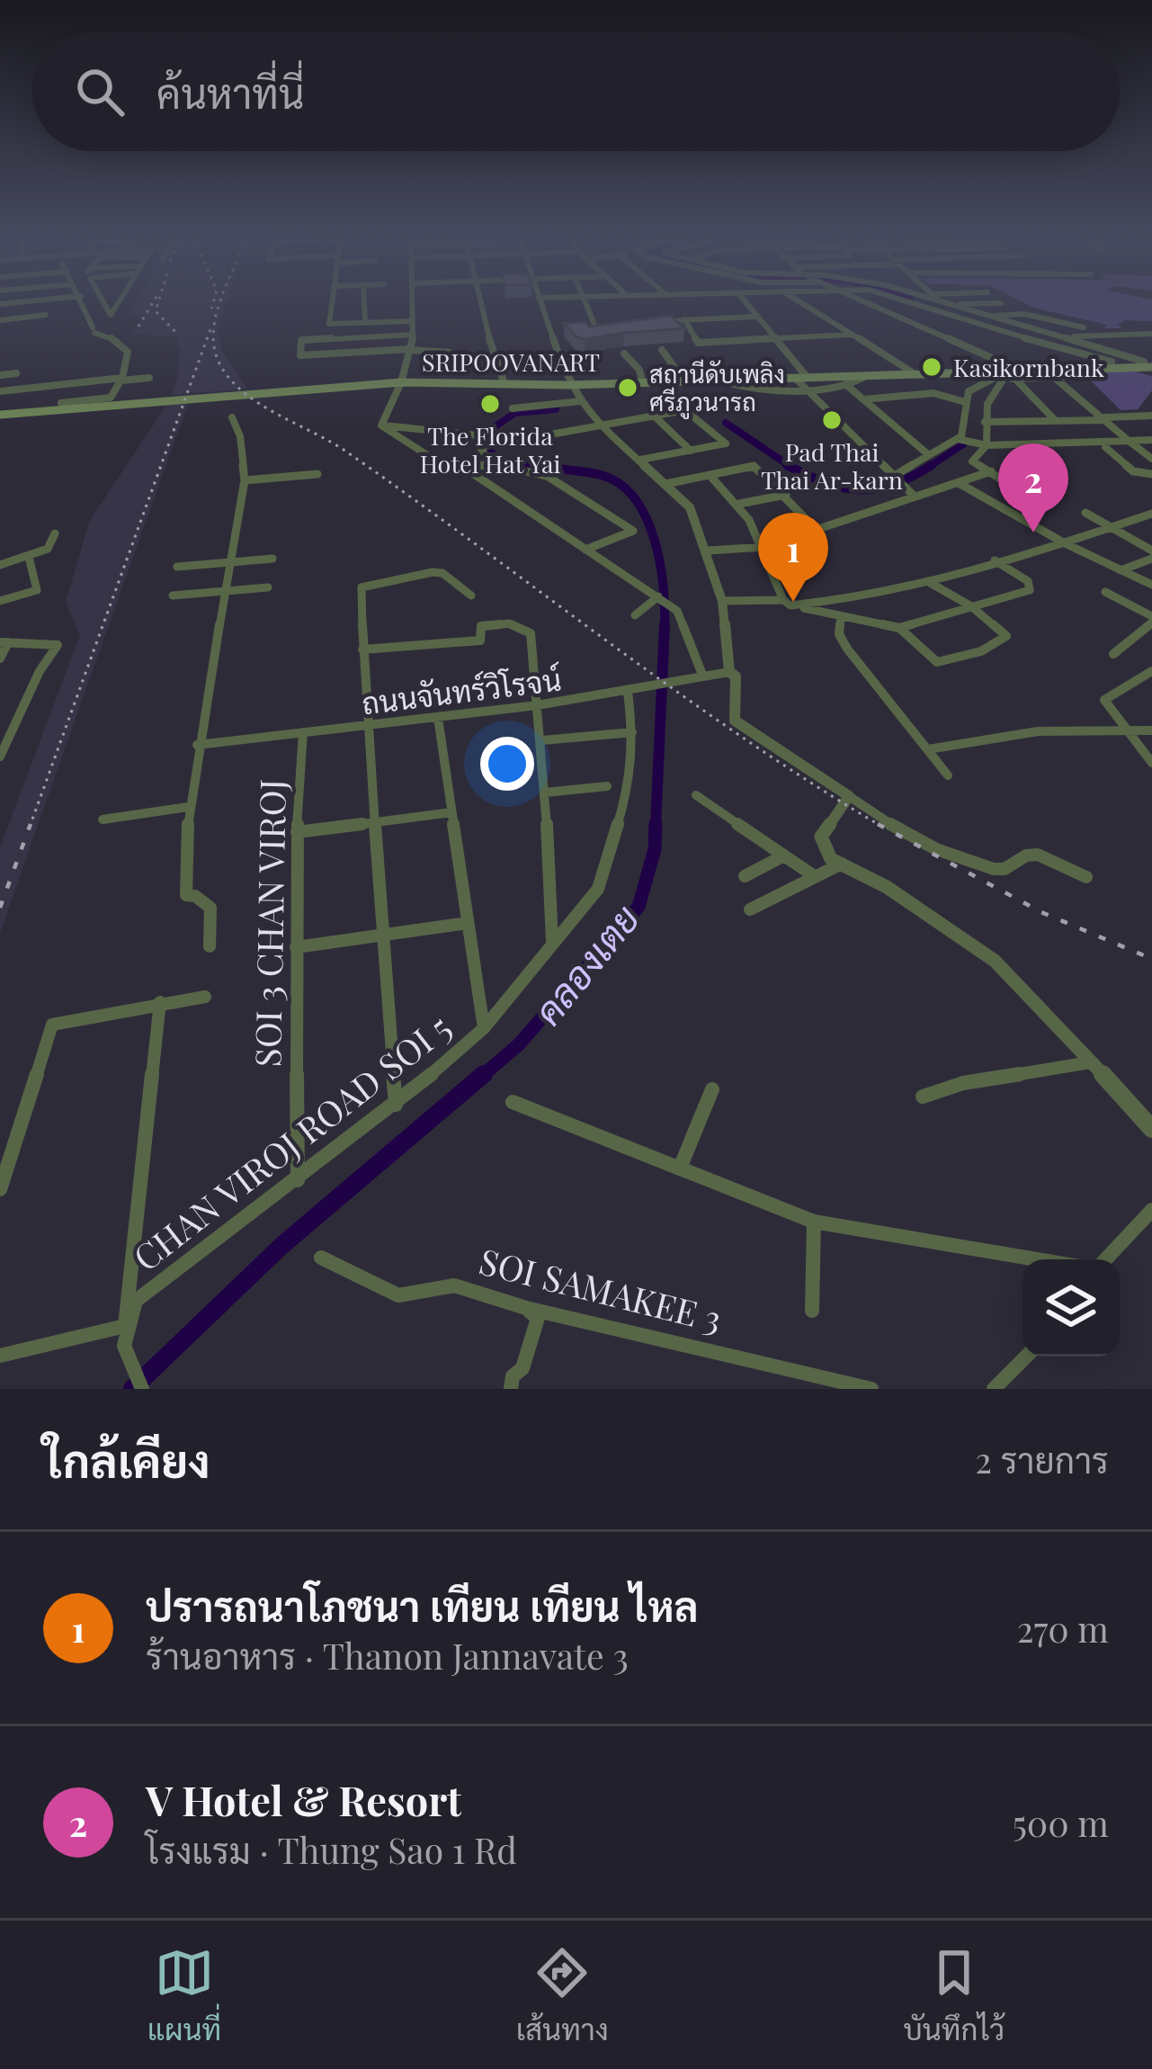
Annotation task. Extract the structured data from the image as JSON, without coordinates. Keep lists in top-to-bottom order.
{
  "streets": {
    "main road": ["SRIPOOVANART"],
    "street": [
      "ถนนจันทร์วิโรจน์",
      "SOI 3 CHAN VIROJ",
      "CHAN VIROJ ROAD SOI 5",
      "SOI SAMAKEE 3"
    ]
  },
  "crossings": [
    ["ถนนจันทร์วิโรจน์", "SOI 3 CHAN VIROJ"],
    ["ถนนจันทร์วิโรจน์", "CHAN VIROJ ROAD SOI 5"],
    ["SOI 3 CHAN VIROJ", "CHAN VIROJ ROAD SOI 5"]
  ],
  "water": ["คลองเตย"],
  "places": [
    "Kasikornbank",
    "สถานีดับเพลิง ศรีภูวนารถ",
    "The Florida Hotel Hat Yai",
    "Pad Thai Thai Ar-karn"
  ],
  "page": {
    "search": "ค้นหาที่นี่",
    "pins": ["2", "1"],
    "heading": ["ใกล้เคียง", "2 รายการ"],
    "list": [
      {
        "mark": "1",
        "name": "ปรารถนาโภชนา เทียน เทียน ไหล",
        "note": "ร้านอาหาร · Thanon Jannavate 3",
        "value": "270 m"
      },
      {
        "mark": "2",
        "name": "V Hotel & Resort",
        "note": "โรงแรม · Thung Sao 1 Rd",
        "value": "500 m"
      }
    ],
    "nav": ["แผนที่", "เส้นทาง", "บันทึกไว้"]
  }
}
